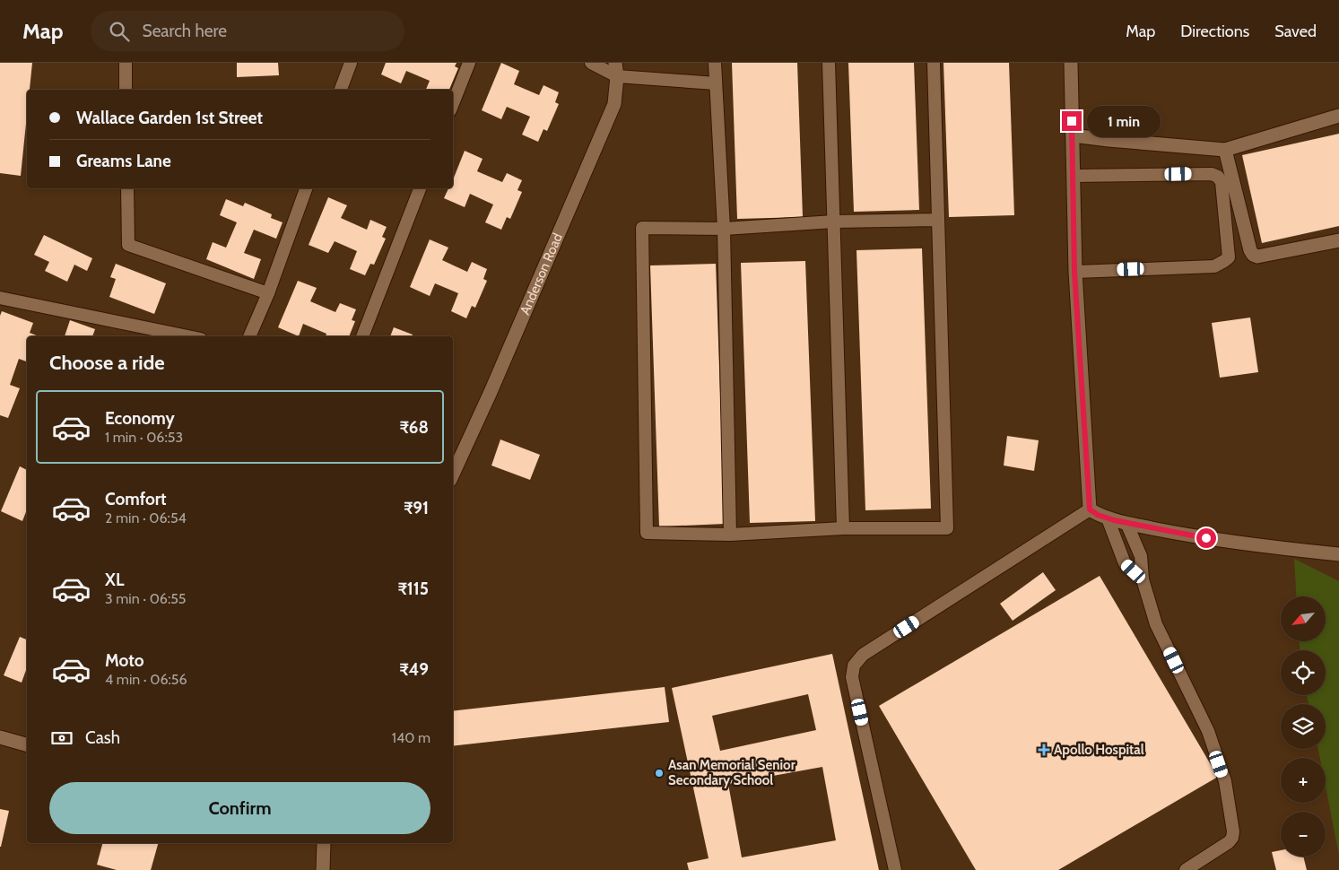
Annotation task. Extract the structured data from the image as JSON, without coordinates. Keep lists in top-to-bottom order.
{
  "streets": {
    "street": ["Anderson Road"]
  },
  "places": {
    "health": ["Apollo Hospital"],
    "other": ["Asan Memorial Senior Secondary School"]
  },
  "north": "bottom left",
  "page": {
    "header": "Map",
    "search": "Search here",
    "nav": ["Map", "Directions", "Saved"],
    "banner": ["Wallace Garden 1st Street", "Greams Lane"],
    "bubble": "1 min",
    "heading": "Choose a ride",
    "list": [
      {
        "name": "Economy",
        "note": "1 min · 06:53",
        "value": "₹68"
      },
      {
        "name": "Comfort",
        "note": "2 min · 06:54",
        "value": "₹91"
      },
      {
        "name": "XL",
        "note": "3 min · 06:55",
        "value": "₹115"
      },
      {
        "name": "Moto",
        "note": "4 min · 06:56",
        "value": "₹49"
      }
    ],
    "map_buttons": ["+", "−"],
    "pay": ["Cash", "140 m"],
    "buttons": "Confirm"
  }
}
